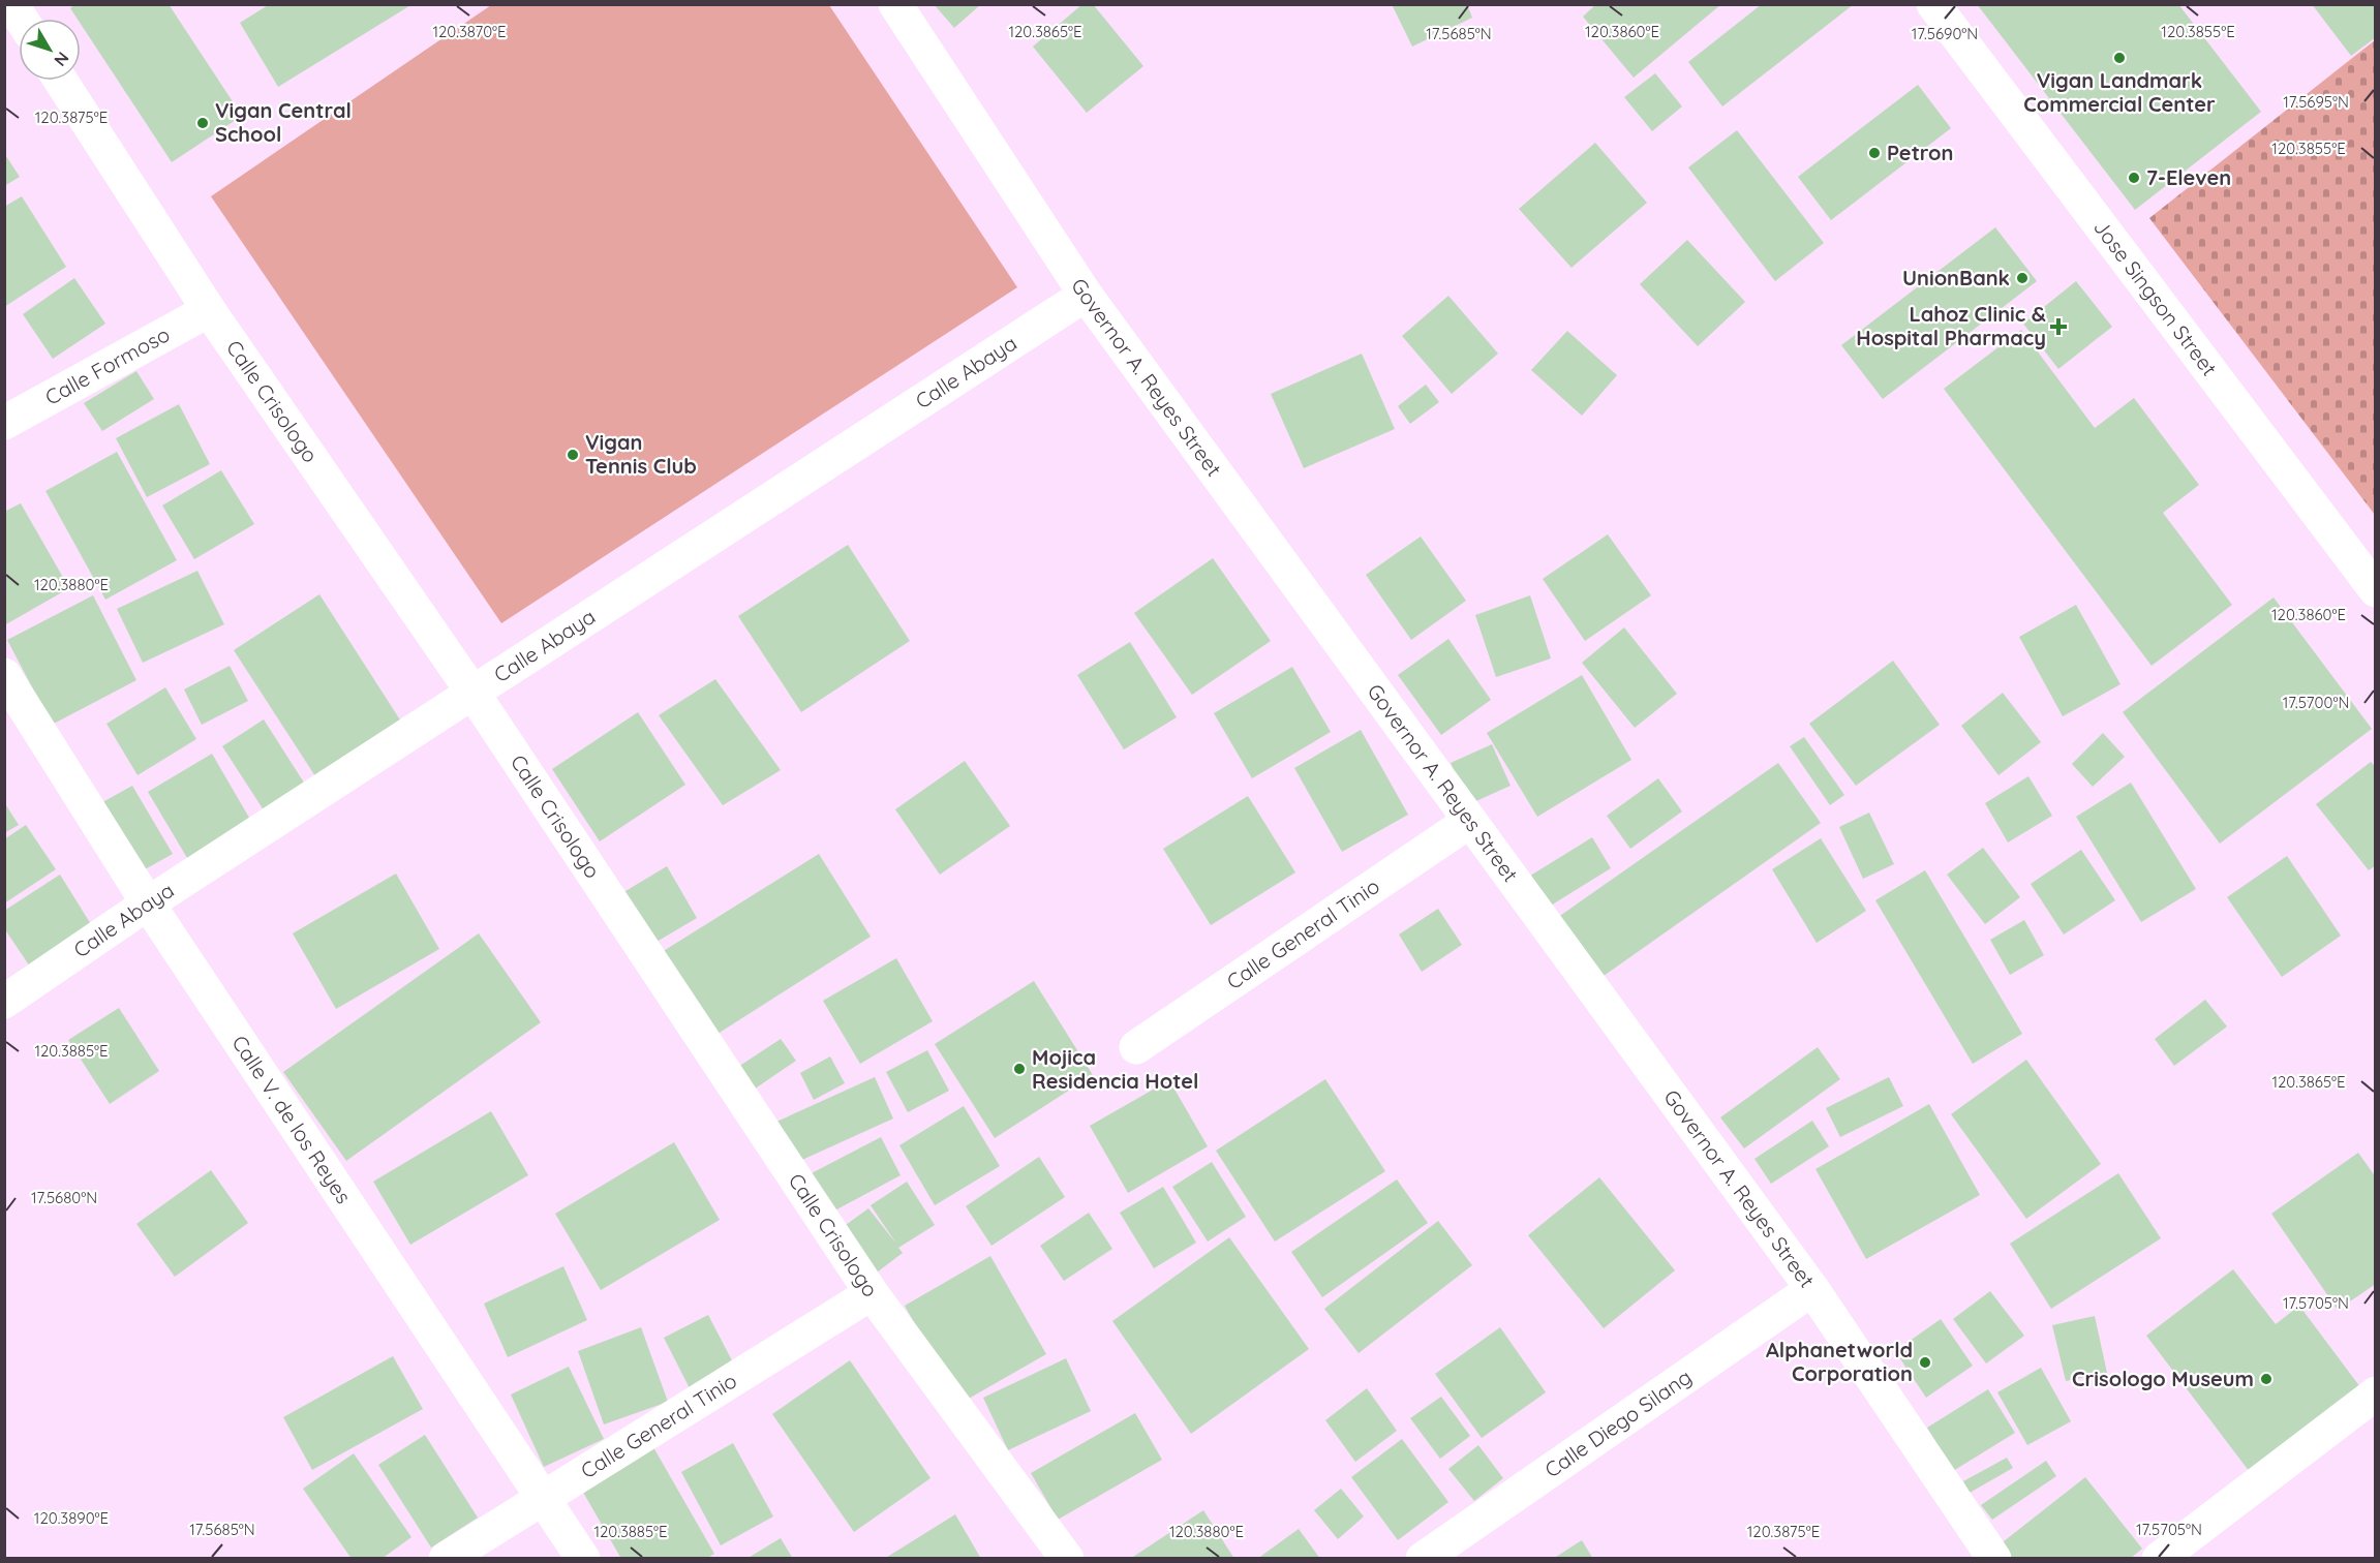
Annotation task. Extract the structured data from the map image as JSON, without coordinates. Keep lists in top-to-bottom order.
{
  "streets": {
    "street": [
      "Jose Singson Street",
      "Calle Formoso",
      "Calle Abaya",
      "Governor A. Reyes Street",
      "Calle Crisologo",
      "Calle General Tinio",
      "Calle V. de los Reyes",
      "Calle Diego Silang"
    ]
  },
  "crossings": [
    ["Calle Formoso", "Calle Crisologo"],
    ["Calle Abaya", "Governor A. Reyes Street"],
    ["Calle Abaya", "Calle Crisologo"],
    ["Calle Abaya", "Calle V. de los Reyes"],
    ["Governor A. Reyes Street", "Calle General Tinio"],
    ["Governor A. Reyes Street", "Calle Diego Silang"],
    ["Calle Crisologo", "Calle General Tinio"],
    ["Calle General Tinio", "Calle V. de los Reyes"]
  ],
  "places": {
    "other": [
      "Vigan Landmark Commercial Center",
      "Vigan Central School",
      "Petron",
      "7-Eleven",
      "UnionBank",
      "Vigan Tennis Club",
      "Mojica Residencia Hotel",
      "Alphanetworld Corporation",
      "Crisologo Museum"
    ],
    "health": ["Lahoz Clinic & Hospital Pharmacy"]
  },
  "north": "bottom right",
  "coordinates": [
    "120.3860°E",
    "120.3855°E",
    "120.3870°E",
    "120.3865°E",
    "17.5685°N",
    "17.5690°N",
    "17.5695°N",
    "120.3875°E",
    "120.3880°E",
    "17.5700°N",
    "120.3885°E",
    "17.5680°N",
    "17.5705°N",
    "120.3890°E"
  ]
}
